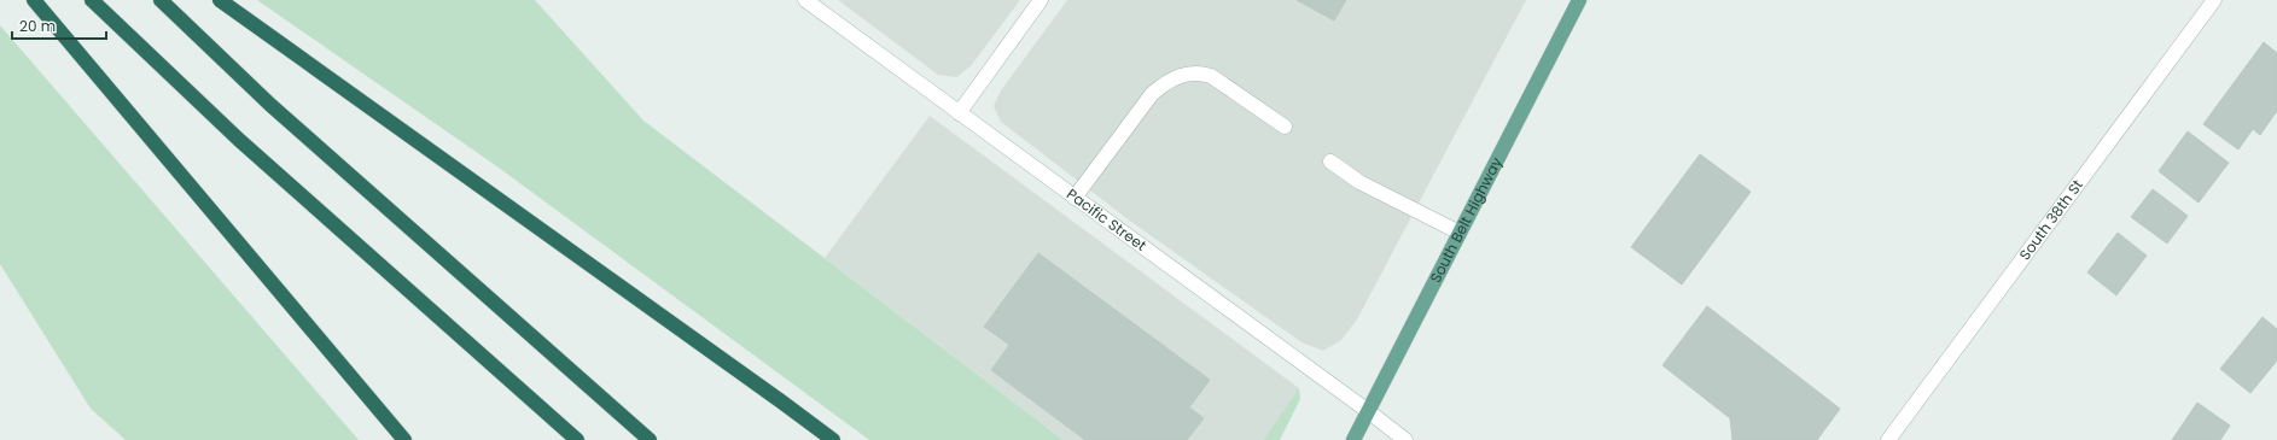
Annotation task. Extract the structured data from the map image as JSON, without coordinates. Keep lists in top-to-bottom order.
{
  "streets": {
    "main road": ["South Belt Highway"],
    "street": ["South 38th St", "Pacific Street"]
  },
  "crossings": [
    ["South Belt Highway", "Pacific Street"]
  ],
  "scale_bar": "20 m"
}
